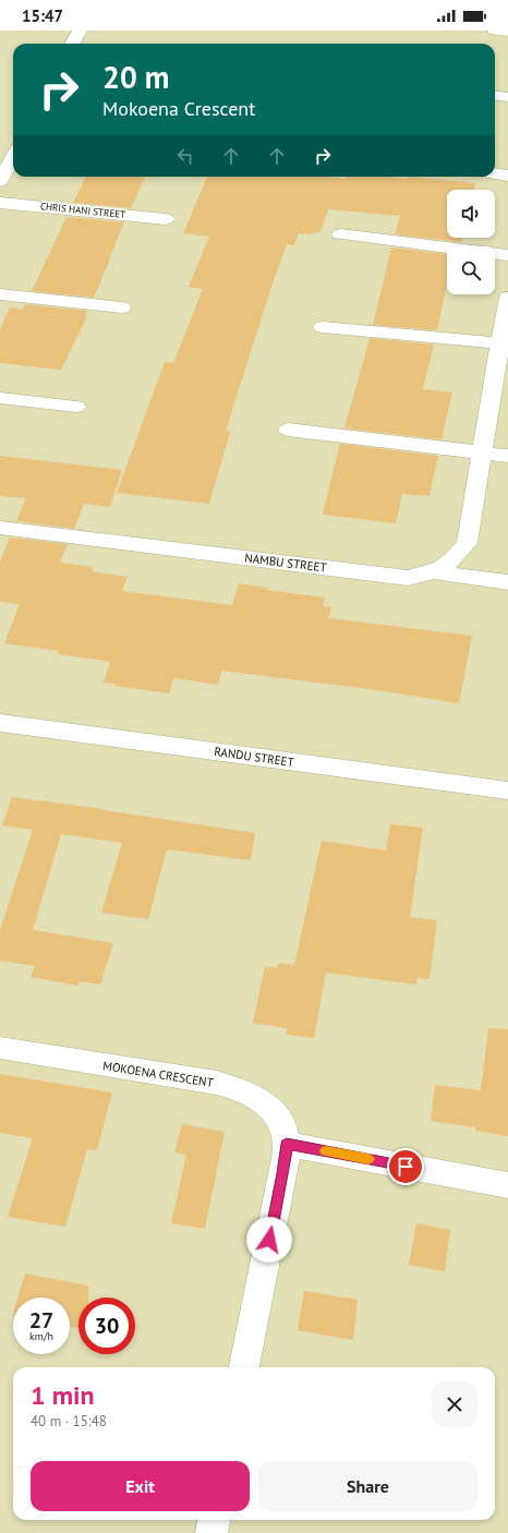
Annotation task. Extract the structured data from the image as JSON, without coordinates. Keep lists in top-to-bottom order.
{
  "streets": {
    "street": [
      "CHRIS HANI STREET",
      "NAMBU STREET",
      "RANDU STREET",
      "MOKOENA CRESCENT"
    ]
  },
  "page": {
    "status": "15:47",
    "turn": ["20 m", "Mokoena Crescent"],
    "speed": "27 km/h",
    "limit": "30",
    "heading": ["1 min", "40 m · 15:48"],
    "buttons": ["Exit", "Share"]
  }
}
